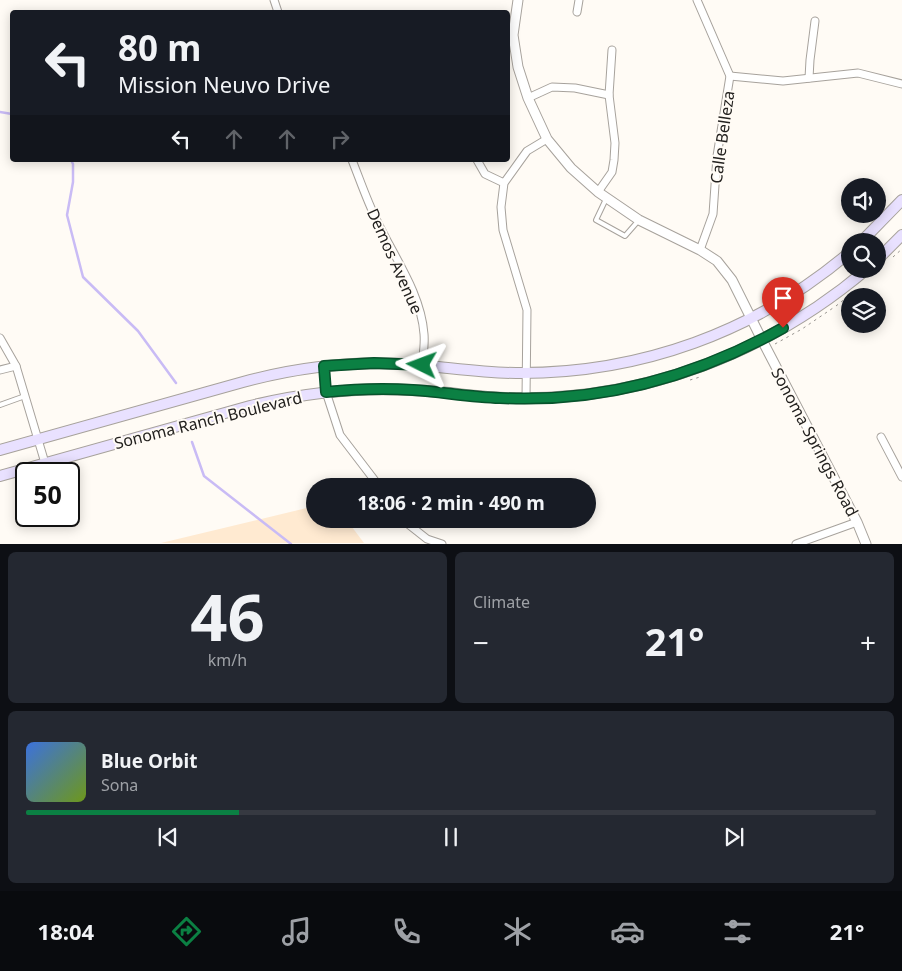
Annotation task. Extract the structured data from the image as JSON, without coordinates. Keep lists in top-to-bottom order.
{
  "streets": {
    "main road": ["Sonoma Ranch Boulevard"],
    "street": ["Calle Belleza", "Demos Avenue", "Sonoma Springs Road"]
  },
  "crossings": [
    ["Calle Belleza", "Sonoma Springs Road"],
    ["Demos Avenue", "Sonoma Ranch Boulevard"],
    ["Sonoma Ranch Boulevard", "Sonoma Springs Road"]
  ],
  "page": {
    "turn": ["80 m", "Mission Neuvo Drive"],
    "limit": "50",
    "trip": "18:06 · 2 min · 490 m",
    "tile": [
      ["46", "km/h"],
      "Climate"
    ],
    "heat": ["−", "21°", "+"],
    "song": ["Blue Orbit", "Sona"],
    "tabs": ["18:04", "21°"]
  }
}
